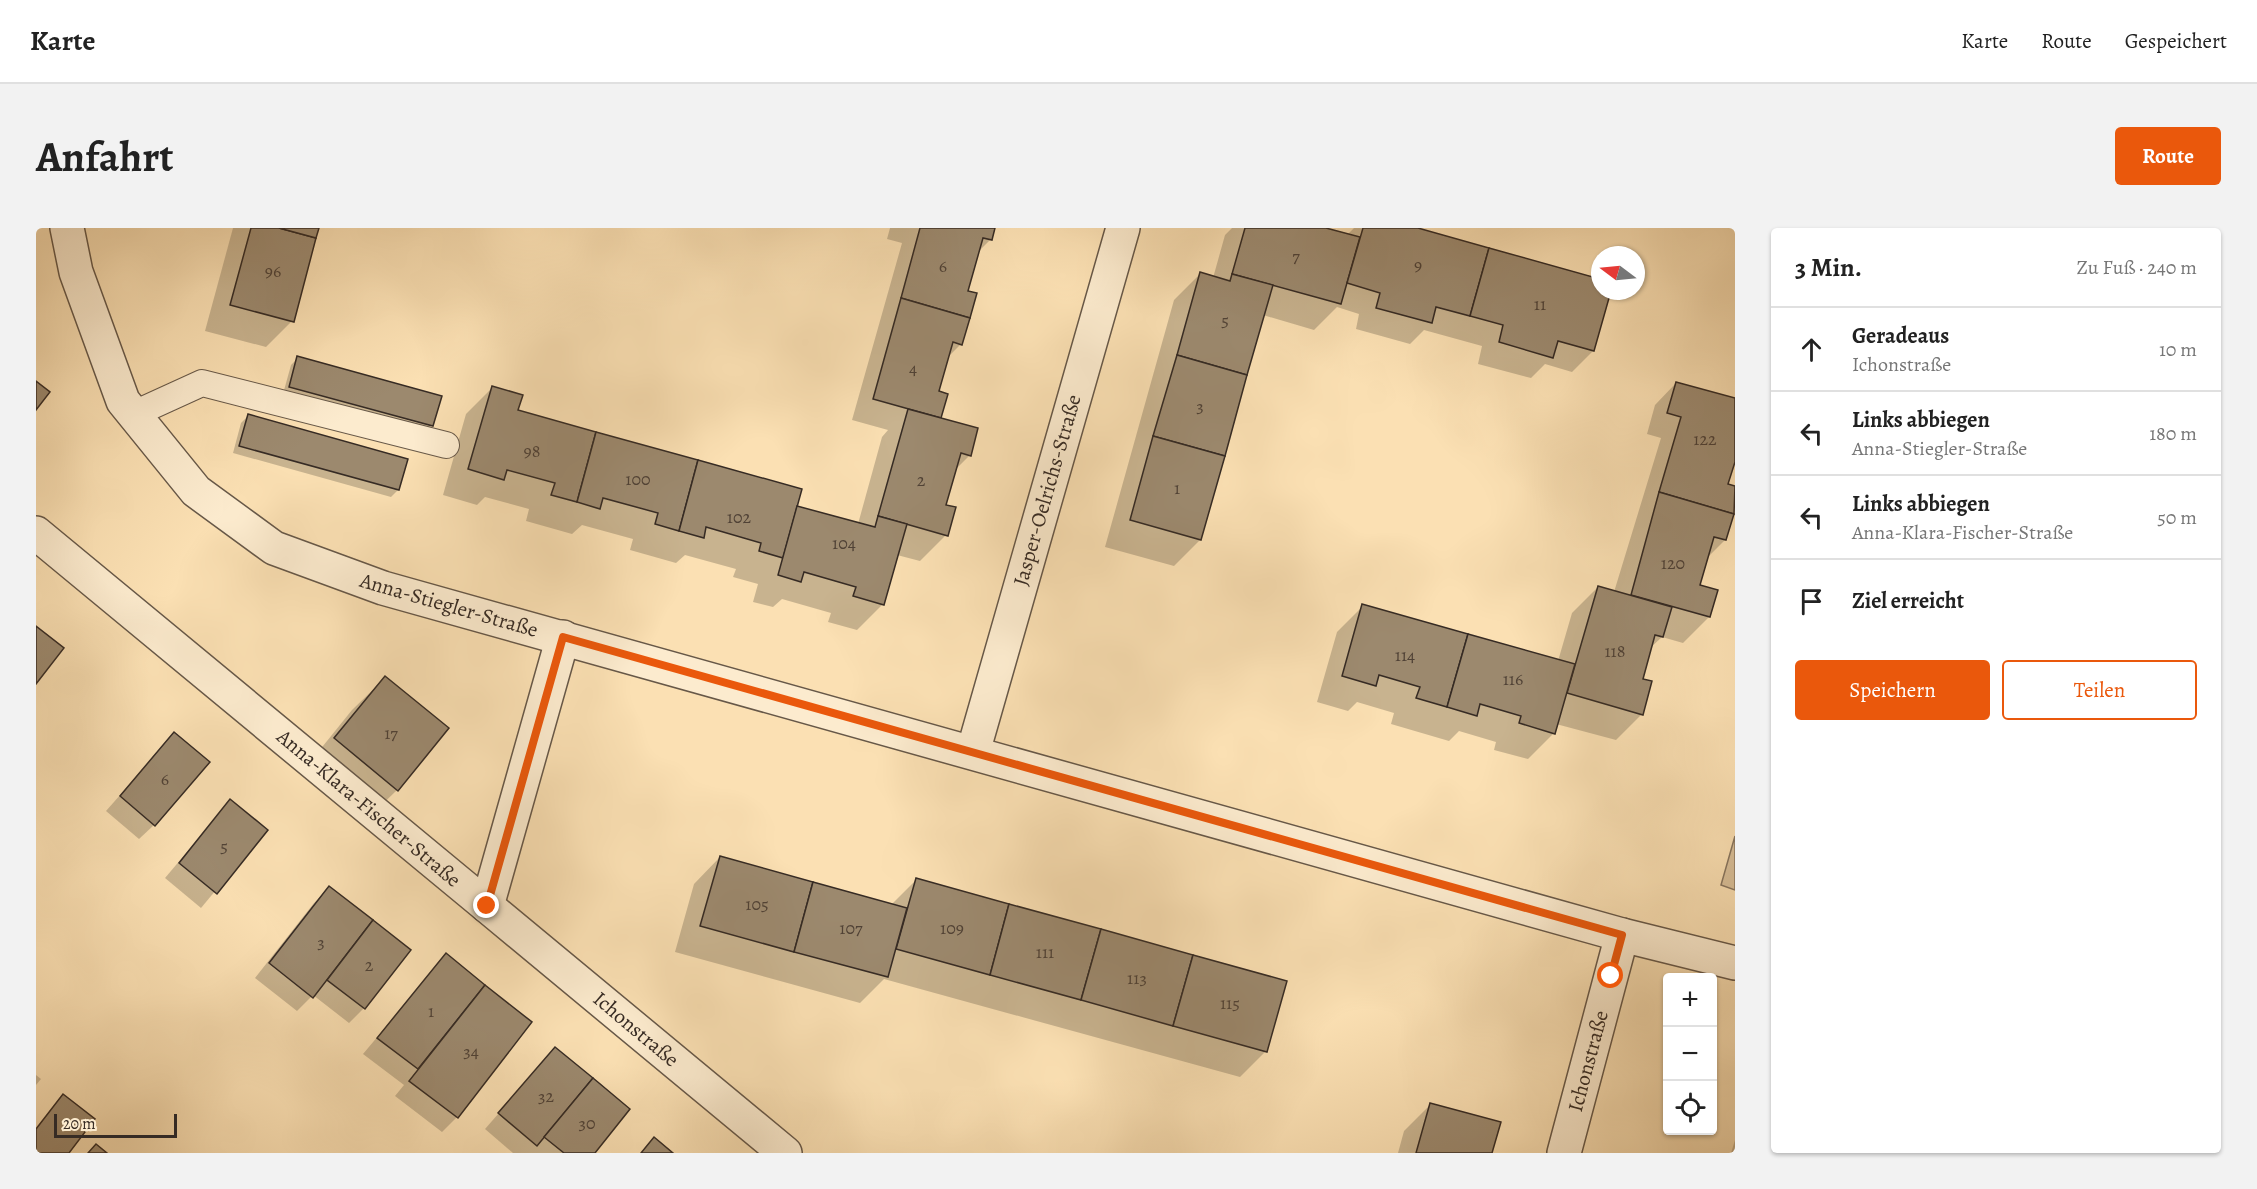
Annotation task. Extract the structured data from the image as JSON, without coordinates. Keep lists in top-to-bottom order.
{
  "streets": {
    "street": [
      "Jasper-Oelrichs-Straße",
      "Anna-Stiegler-Straße",
      "Anna-Klara-Fischer-Straße",
      "Ichonstraße"
    ]
  },
  "crossings": [
    ["Jasper-Oelrichs-Straße", "Anna-Stiegler-Straße"],
    ["Anna-Stiegler-Straße", "Anna-Klara-Fischer-Straße"],
    ["Anna-Stiegler-Straße", "Ichonstraße"],
    ["Anna-Klara-Fischer-Straße", "Ichonstraße"]
  ],
  "house_numbers": [
    "7",
    "9",
    "6",
    "96",
    "11",
    "5",
    "4",
    "3",
    "122",
    "98",
    "100",
    "2",
    "1",
    "102",
    "104",
    "120",
    "118",
    "114",
    "116",
    "17",
    "6",
    "5",
    "105",
    "107",
    "109",
    "3",
    "111",
    "2",
    "113",
    "115",
    "1",
    "34",
    "32",
    "30"
  ],
  "scale_bar": "20 m",
  "north": "left",
  "page": {
    "header": "Karte",
    "nav": ["Karte", "Route", "Gespeichert"],
    "buttons": [
      "Route",
      ["Speichern", "Teilen"]
    ],
    "title": "Anfahrt",
    "heading": ["3 Min.", "Zu Fuß · 240 m"],
    "list": [
      ["Geradeaus", "Ichonstraße", "10 m"],
      ["Links abbiegen", "Anna-Stiegler-Straße", "180 m"],
      ["Links abbiegen", "Anna-Klara-Fischer-Straße", "50 m"],
      "Ziel erreicht"
    ],
    "map_buttons": ["+", "−"],
    "scale": "20 m"
  }
}
